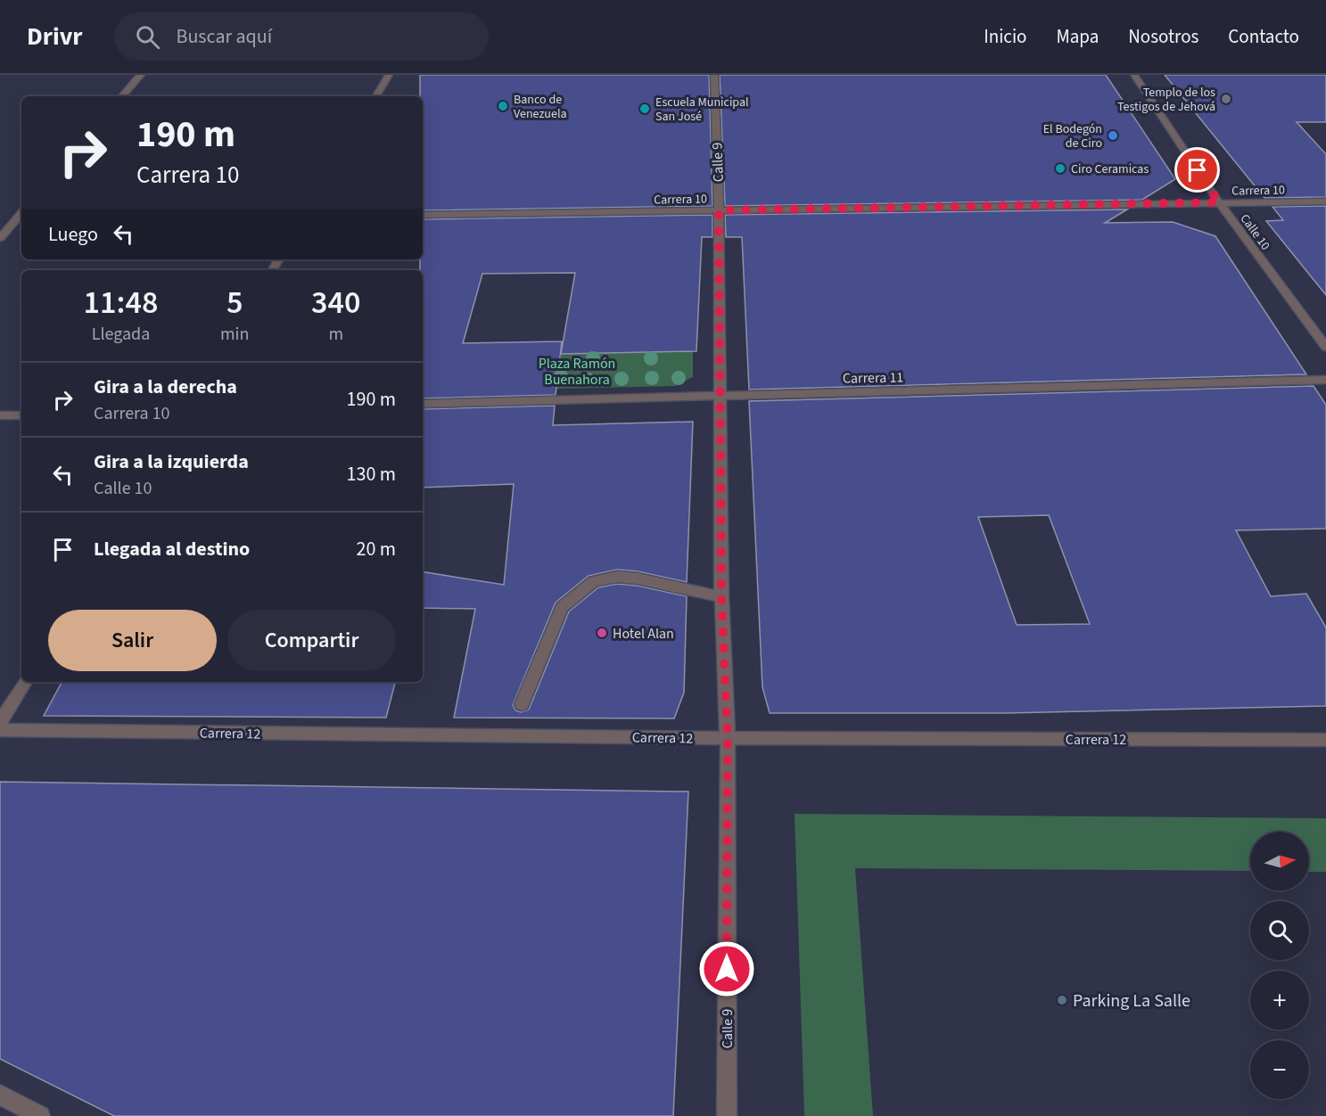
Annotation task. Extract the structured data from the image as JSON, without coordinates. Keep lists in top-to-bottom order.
{
  "streets": {
    "street": [
      "Calle 9",
      "Carrera 10",
      "Calle 10",
      "Carrera 11",
      "Carrera 12"
    ]
  },
  "crossings": [
    ["Calle 9", "Carrera 10"],
    ["Calle 9", "Carrera 11"],
    ["Calle 9", "Carrera 12"],
    ["Carrera 10", "Calle 10"]
  ],
  "parks": ["Plaza Ramón Buenahora"],
  "places": [
    "Templo de los Testigos de Jehová",
    "Banco de Venezuela",
    "Escuela Municipal San José",
    "El Bodegón de Ciro",
    "Ciro Ceramicas",
    "Hotel Alan",
    "Parking La Salle"
  ],
  "north": "right",
  "page": {
    "header": "Drivr",
    "search": "Buscar aquí",
    "nav": [
      "Inicio",
      "Mapa",
      "Nosotros",
      "Contacto"
    ],
    "turn": ["190 m", "Carrera 10"],
    "then": "Luego",
    "eta": [
      "11:48",
      "Llegada",
      "5",
      "min",
      "340",
      "m"
    ],
    "list": [
      {
        "name": "Gira a la derecha",
        "note": "Carrera 10",
        "value": "190 m"
      },
      {
        "name": "Gira a la izquierda",
        "note": "Calle 10",
        "value": "130 m"
      },
      {
        "name": "Llegada al destino",
        "value": "20 m"
      }
    ],
    "buttons": ["Salir", "Compartir"],
    "map_buttons": ["+", "−"]
  }
}
